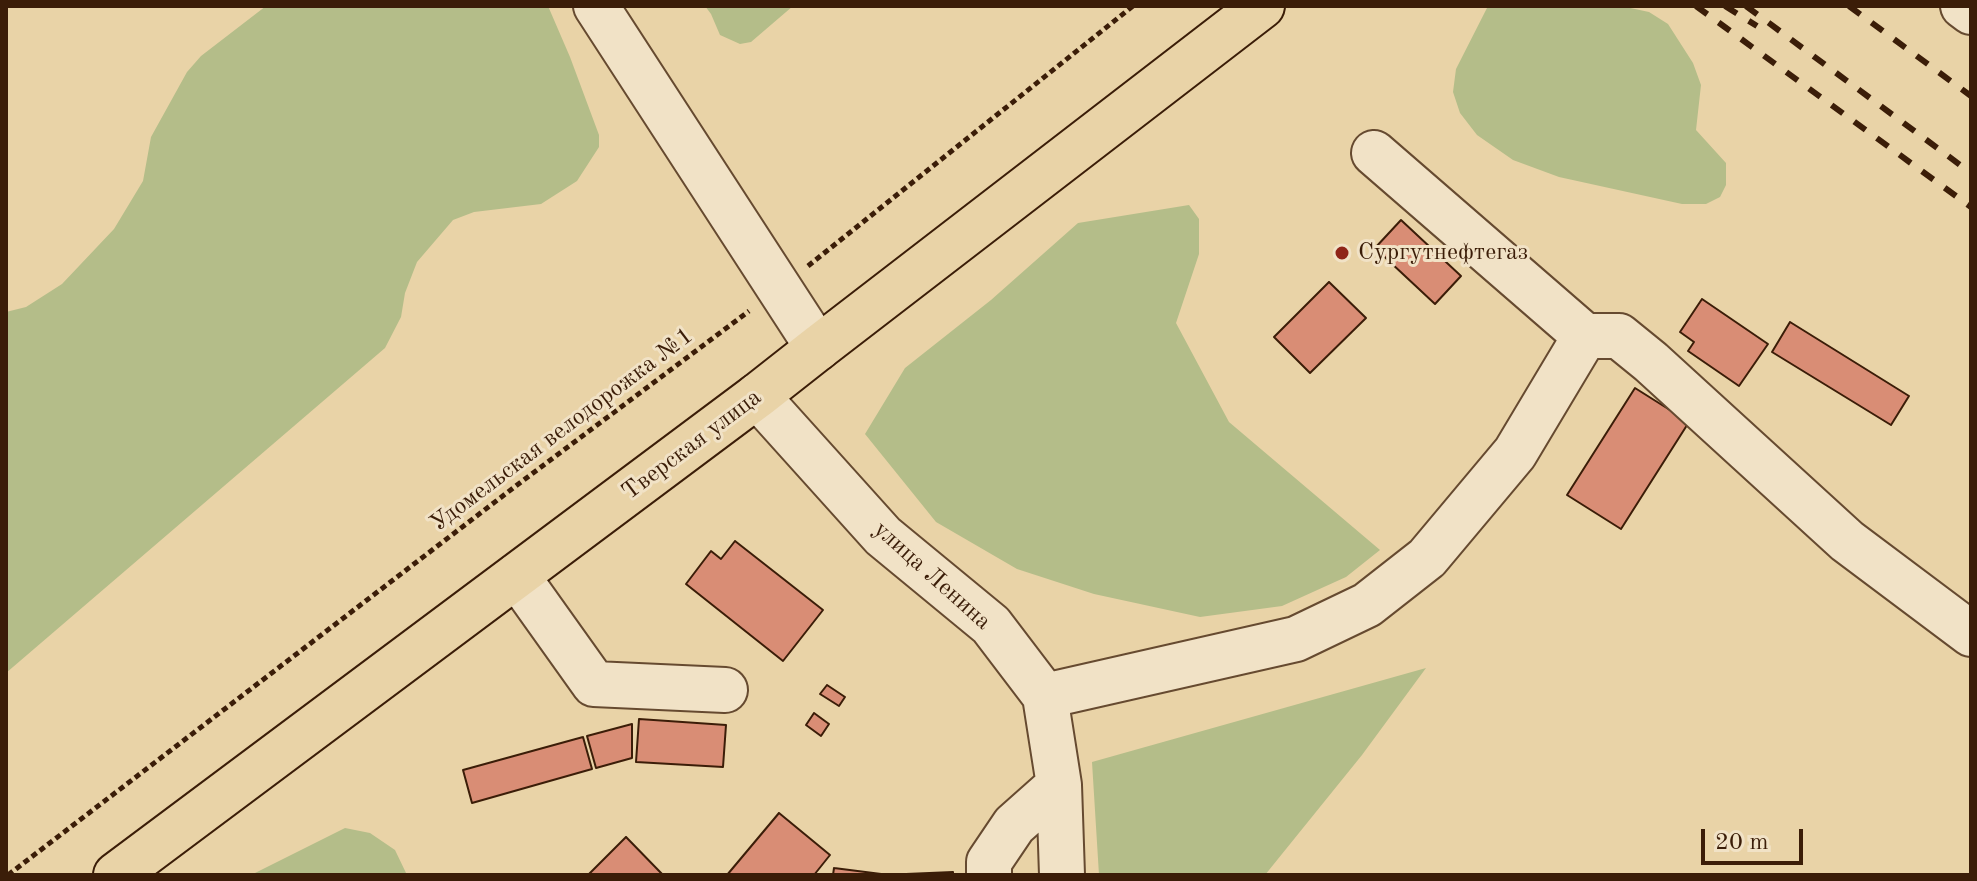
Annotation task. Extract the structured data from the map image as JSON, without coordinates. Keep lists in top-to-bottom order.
{
  "streets": {
    "main road": ["Тверская улица"],
    "street": ["улица Ленина"],
    "path": ["Удомельская велодорожка №1"]
  },
  "crossings": [
    ["Тверская улица", "улица Ленина"]
  ],
  "places": ["Сургутнефтегаз"],
  "scale_bar": "20 m"
}
